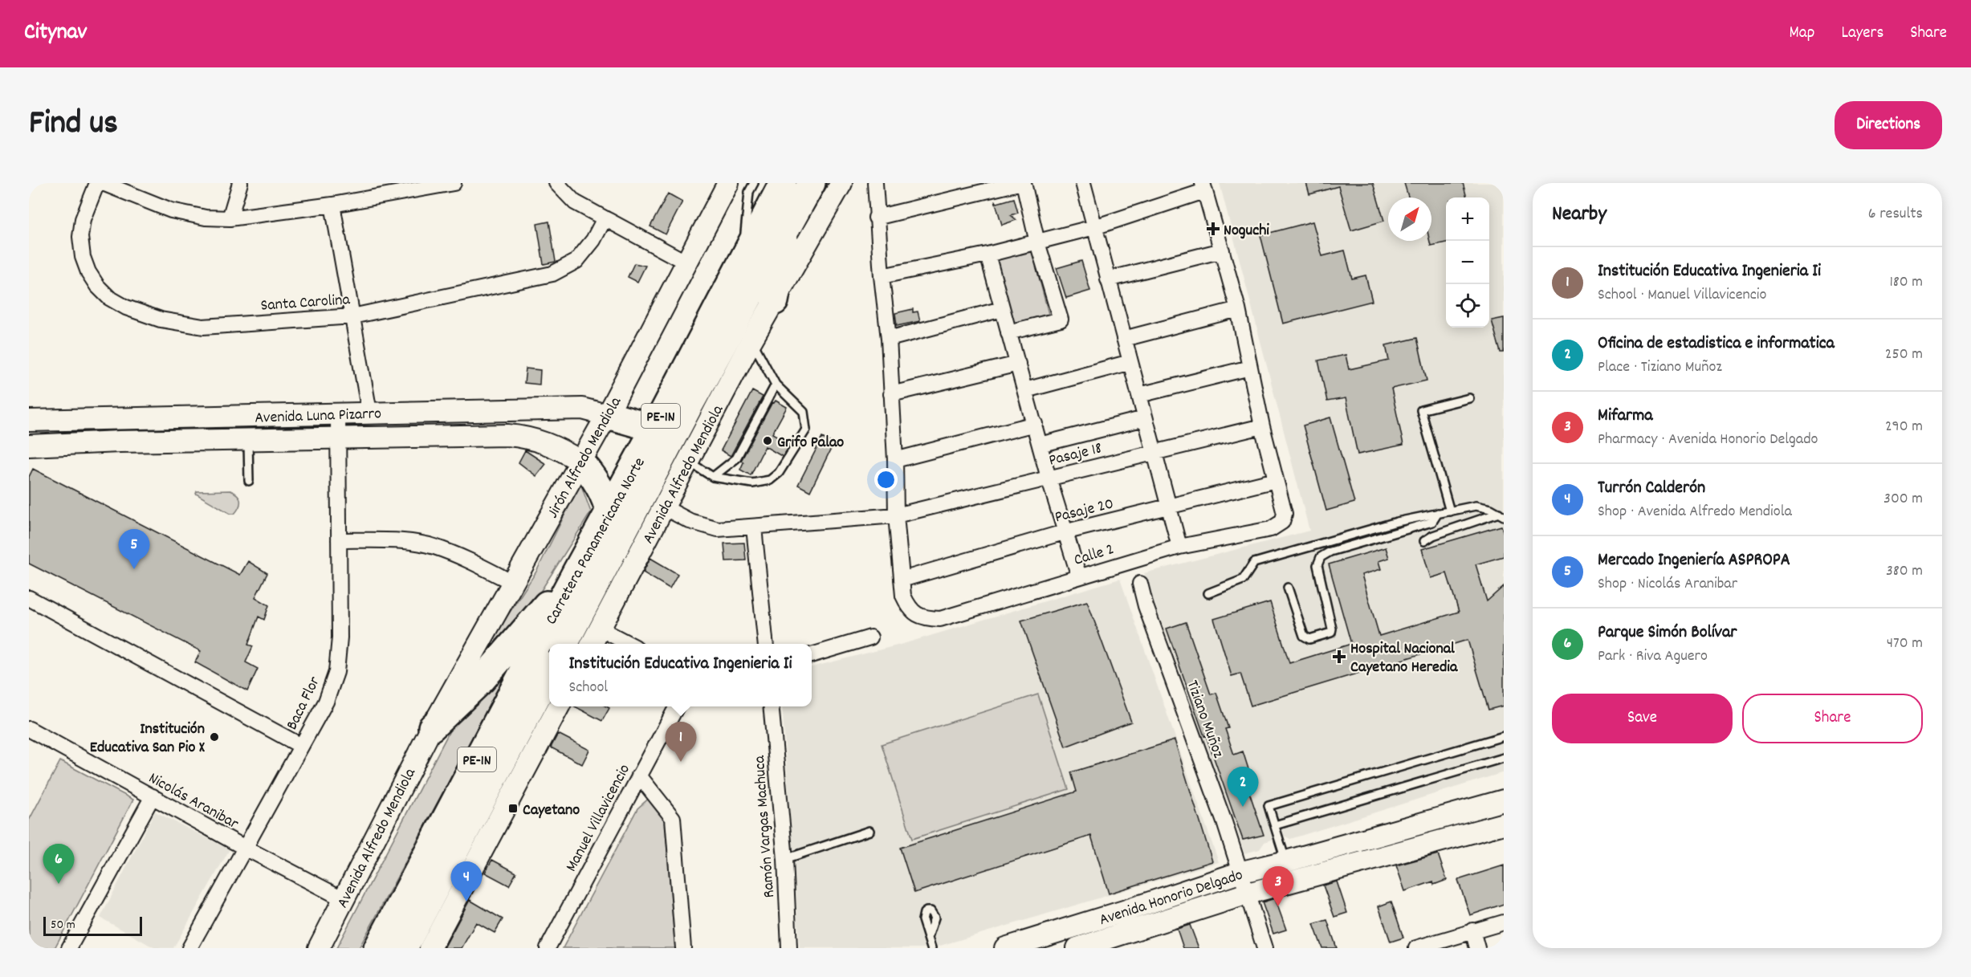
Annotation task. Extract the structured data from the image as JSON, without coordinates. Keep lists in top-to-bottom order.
{
  "streets": {
    "highway": ["PE-1N", "Carretera Panamericana Norte"],
    "street": [
      "Santa Carolina",
      "Avenida Luna Pizarro",
      "Pasaje 18",
      "Jirón Alfredo Mendiola",
      "Avenida Alfredo Mendiola",
      "Pasaje 20",
      "Calle 2",
      "Baca Flor",
      "Tiziano Muñoz",
      "Nicolás Aranibar",
      "Manuel Villavicencio",
      "Ramón Vargas Machuca",
      "Avenida Honorio Delgado"
    ]
  },
  "crossings": [
    ["Avenida Luna Pizarro", "Jirón Alfredo Mendiola"],
    ["Avenida Luna Pizarro", "Baca Flor"],
    ["Pasaje 18", "Avenida Alfredo Mendiola"],
    ["Jirón Alfredo Mendiola", "Avenida Alfredo Mendiola"],
    ["Avenida Alfredo Mendiola", "Nicolás Aranibar"],
    ["Pasaje 20", "Calle 2"],
    ["Baca Flor", "Nicolás Aranibar"],
    ["Tiziano Muñoz", "Avenida Honorio Delgado"]
  ],
  "places": {
    "health": ["Noguchi", "Hospital Nacional Cayetano Heredia"],
    "other": ["Grifo Palao", "Institución Educativa San Pio X"],
    "transit": ["Cayetano"]
  },
  "scale_bar": "50 m",
  "north": "top right",
  "page": {
    "header": "Citynav",
    "nav": ["Map", "Layers", "Share"],
    "title": "Find us",
    "buttons": [
      "Directions",
      ["Save", "Share"]
    ],
    "heading": ["Nearby", "6 results"],
    "map_buttons": ["+", "−"],
    "list": [
      {
        "mark": "1",
        "name": "Institución Educativa Ingenieria Ii",
        "note": "School · Manuel Villavicencio",
        "value": "180 m"
      },
      {
        "mark": "2",
        "name": "Oficina de estadistica e informatica",
        "note": "Place · Tiziano Muñoz",
        "value": "250 m"
      },
      {
        "mark": "3",
        "name": "Mifarma",
        "note": "Pharmacy · Avenida Honorio Delgado",
        "value": "290 m"
      },
      {
        "mark": "4",
        "name": "Turrón Calderón",
        "note": "Shop · Avenida Alfredo Mendiola",
        "value": "300 m"
      },
      {
        "mark": "5",
        "name": "Mercado Ingeniería ASPROPA",
        "note": "Shop · Nicolás Aranibar",
        "value": "380 m"
      },
      {
        "mark": "6",
        "name": "Parque Simón Bolívar",
        "note": "Park · Riva Aguero",
        "value": "470 m"
      }
    ],
    "pins": [
      "5",
      "1",
      "2",
      "6",
      "4",
      "3"
    ],
    "popup": ["Institución Educativa Ingenieria Ii", "School"],
    "scale": "50 m"
  }
}
